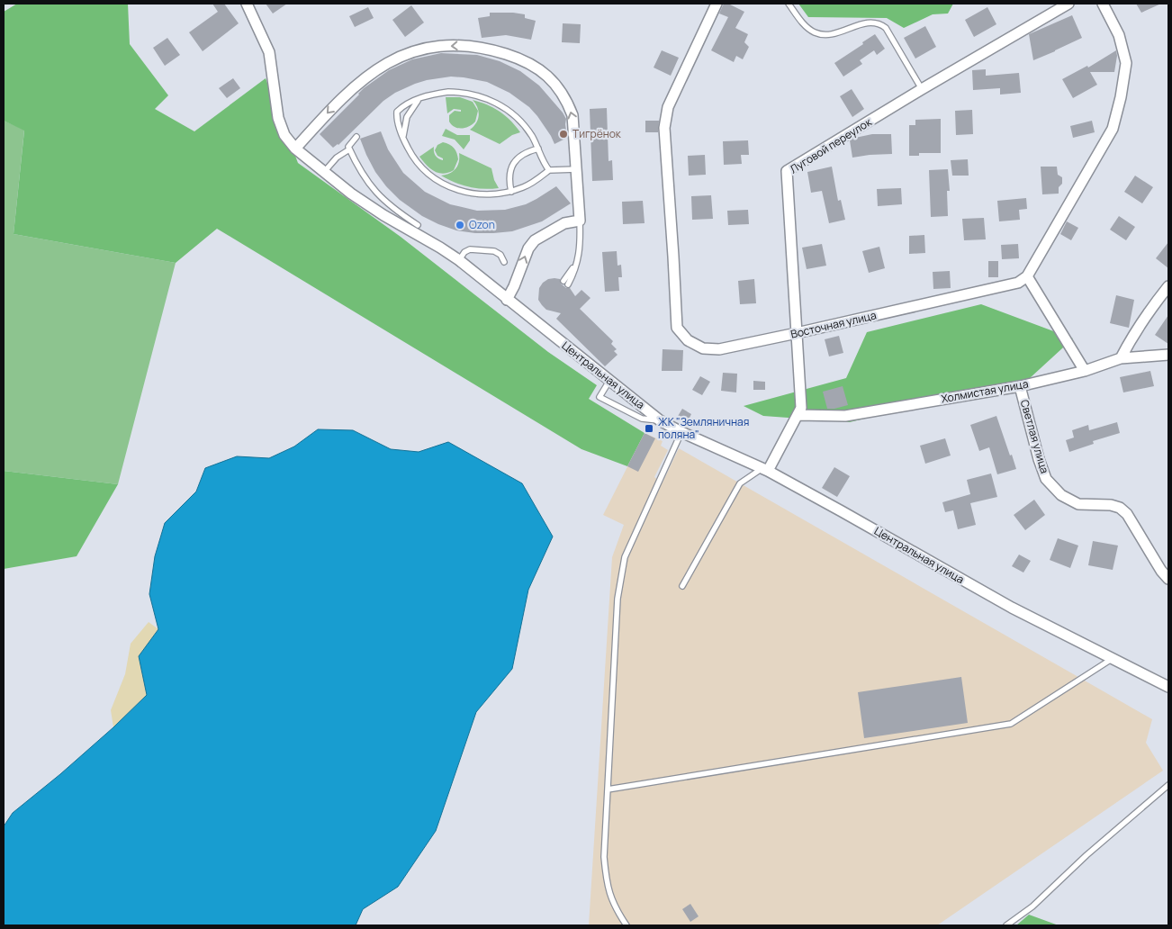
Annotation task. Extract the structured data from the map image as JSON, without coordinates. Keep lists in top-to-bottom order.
{
  "streets": {
    "street": [
      "Луговой переулок",
      "Восточная улица",
      "Центральная улица",
      "Холмистая улица",
      "Светлая улица"
    ]
  },
  "crossings": [
    ["Луговой переулок", "Восточная улица"],
    ["Луговой переулок", "Центральная улица"],
    ["Луговой переулок", "Холмистая улица"],
    ["Холмистая улица", "Светлая улица"]
  ],
  "places": {
    "other": ["Тигрёнок", "Ozon"],
    "transit": ["ЖК \"Земляничная поляна\""]
  }
}
